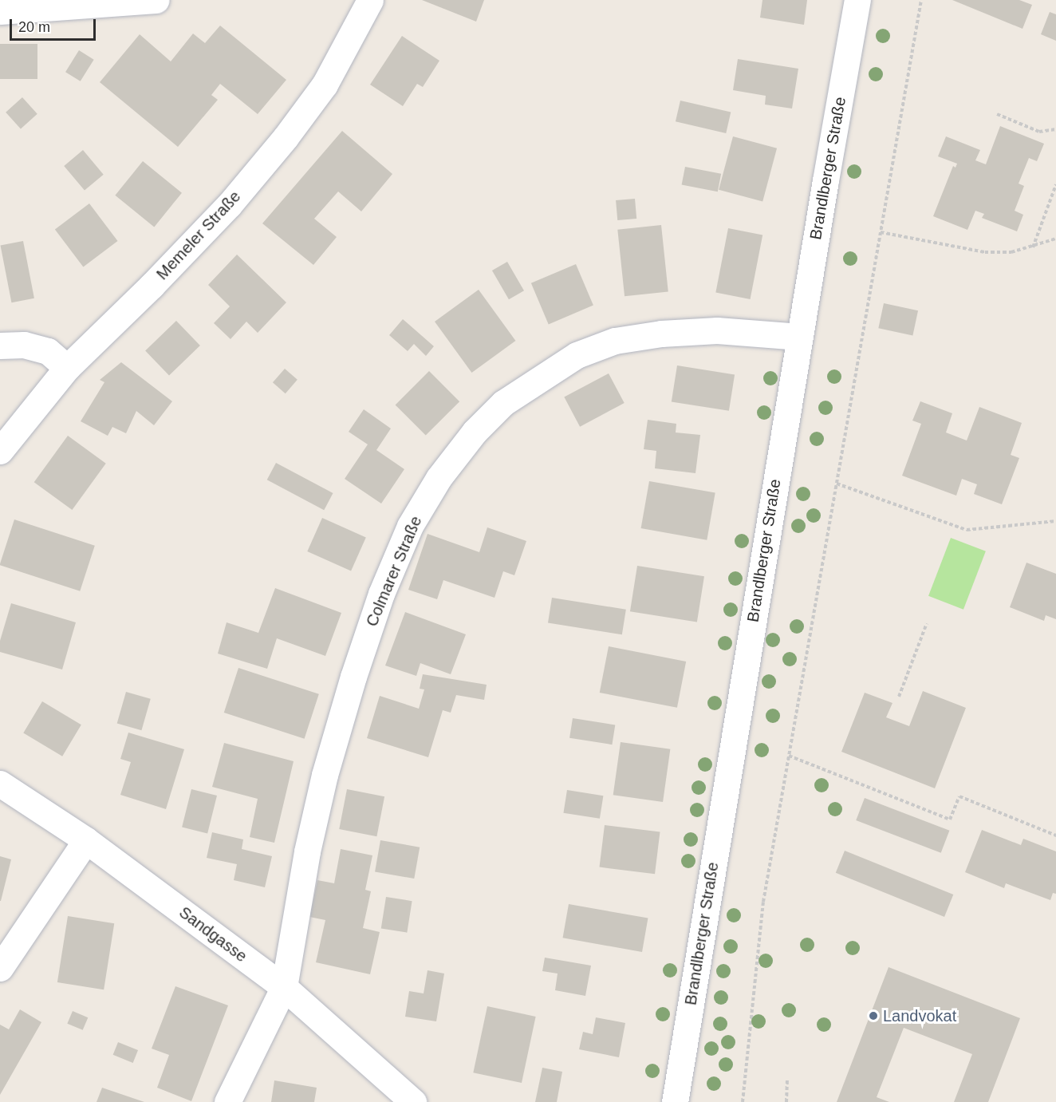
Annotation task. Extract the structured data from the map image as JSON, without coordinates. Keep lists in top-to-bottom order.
{
  "streets": {
    "street": [
      "Brandlberger Straße",
      "Memeler Straße",
      "Colmarer Straße",
      "Sandgasse"
    ]
  },
  "crossings": [
    ["Brandlberger Straße", "Colmarer Straße"],
    ["Colmarer Straße", "Sandgasse"]
  ],
  "places": ["Landvokat"],
  "scale_bar": "20 m"
}
